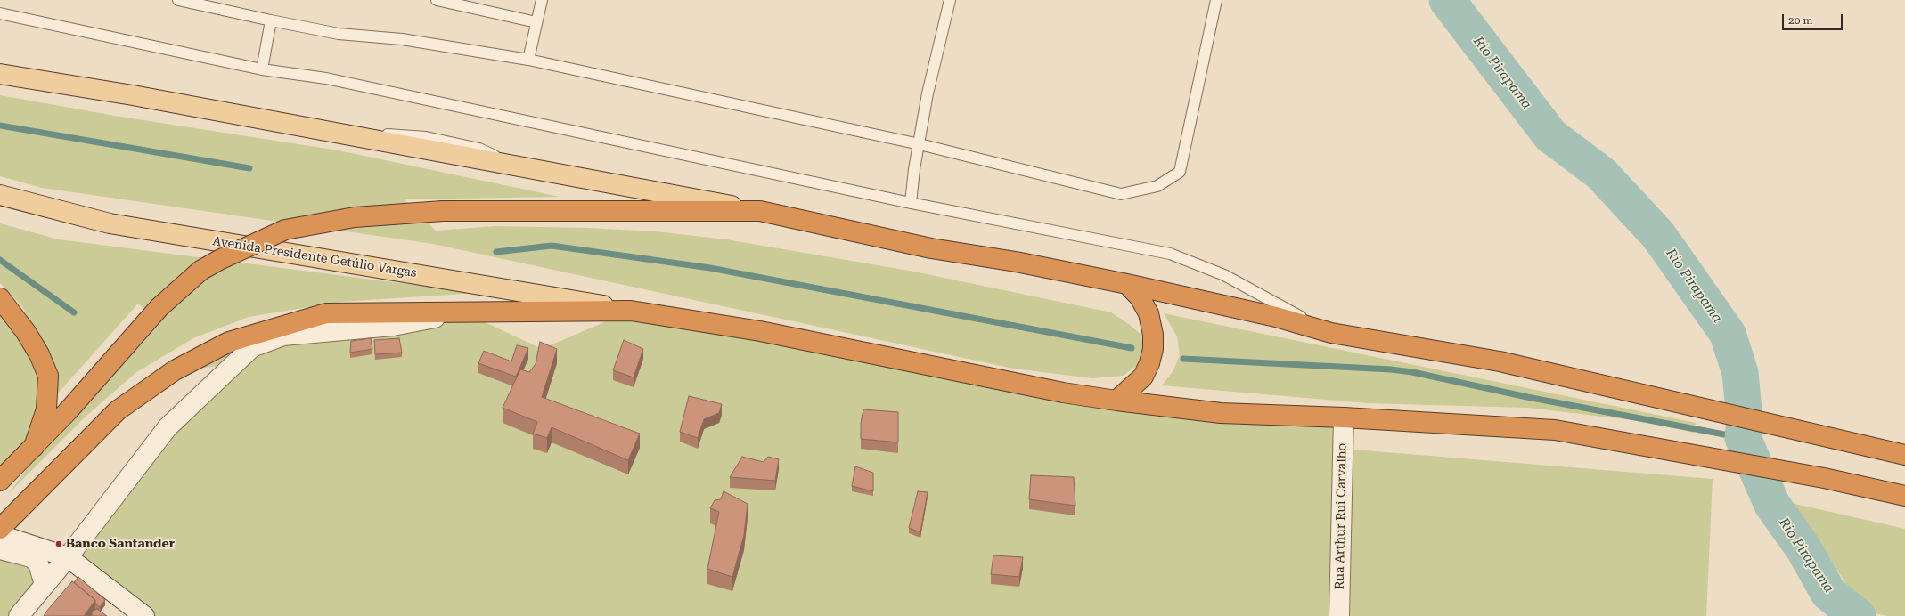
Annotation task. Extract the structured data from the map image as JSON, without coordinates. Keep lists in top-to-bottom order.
{
  "streets": {
    "main road": ["Avenida Presidente Getúlio Vargas"],
    "street": ["Rua Arthur Rui Carvalho"]
  },
  "water": ["Rio Pirapama"],
  "places": ["Banco Santander"],
  "scale_bar": "20 m"
}
